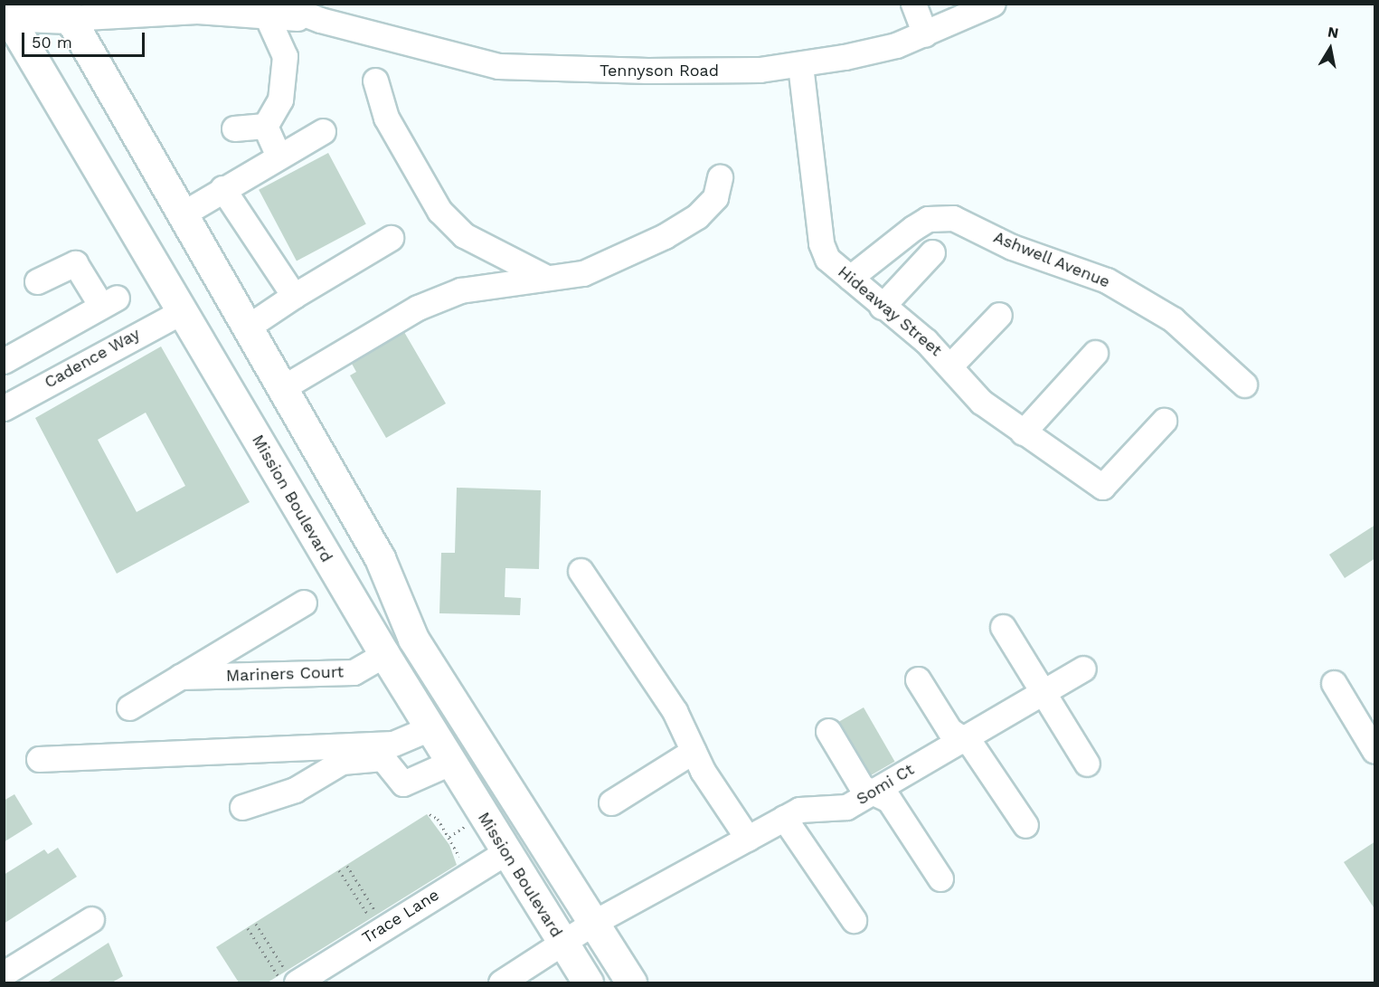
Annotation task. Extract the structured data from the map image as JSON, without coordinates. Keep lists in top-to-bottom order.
{
  "streets": {
    "main road": ["Tennyson Road", "Mission Boulevard"],
    "street": [
      "Ashwell Avenue",
      "Hideaway Street",
      "Cadence Way",
      "Mariners Court",
      "Somi Ct",
      "Trace Lane"
    ]
  },
  "crossings": [
    ["Tennyson Road", "Hideaway Street"],
    ["Tennyson Road", "Mission Boulevard"],
    ["Ashwell Avenue", "Hideaway Street"],
    ["Cadence Way", "Mission Boulevard"],
    ["Mission Boulevard", "Mariners Court"],
    ["Mission Boulevard", "Somi Ct"],
    ["Mission Boulevard", "Trace Lane"]
  ],
  "scale_bar": "50 m",
  "north": "top"
}
